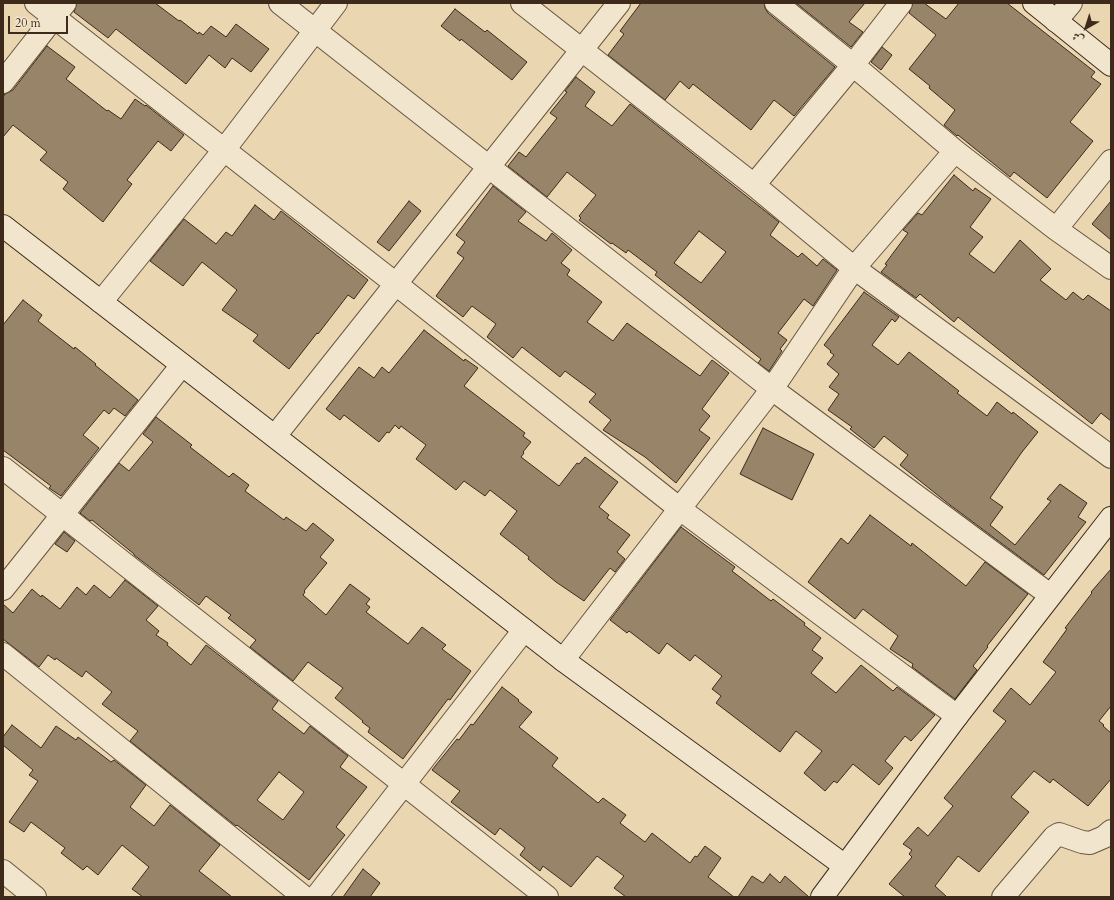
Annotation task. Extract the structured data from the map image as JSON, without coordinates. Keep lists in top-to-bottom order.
{
  "scale_bar": "20 m",
  "north": "bottom left"
}
